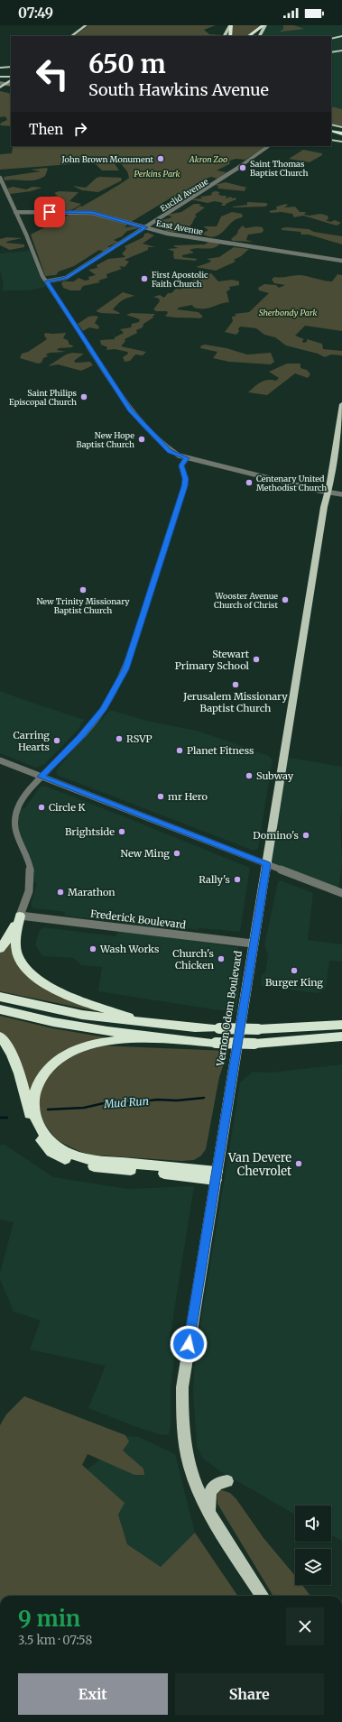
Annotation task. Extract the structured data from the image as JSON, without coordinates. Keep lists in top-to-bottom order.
{
  "streets": {
    "main road": ["Vernon Odom Boulevard"],
    "street": ["Euclid Avenue", "East Avenue", "Frederick Boulevard"]
  },
  "crossings": [
    ["Euclid Avenue", "East Avenue"],
    ["Frederick Boulevard", "Vernon Odom Boulevard"]
  ],
  "water": ["Mud Run"],
  "parks": ["Akron Zoo", "Perkins Park", "Sherbondy Park"],
  "places": [
    "John Brown Monument",
    "Saint Thomas Baptist Church",
    "First Apostolic Faith Church",
    "Saint Philips Episcopal Church",
    "New Hope Baptist Church",
    "Centenary United Methodist Church",
    "New Trinity Missionary Baptist Church",
    "Wooster Avenue Church of Christ",
    "Stewart Primary School",
    "Jerusalem Missionary Baptist Church",
    "RSVP",
    "Carring Hearts",
    "Planet Fitness",
    "Subway",
    "mr Hero",
    "Circle K",
    "Brightside",
    "Domino's",
    "New Ming",
    "Rally's",
    "Marathon",
    "Wash Works",
    "Church's Chicken",
    "Burger King",
    "Van Devere Chevrolet"
  ],
  "page": {
    "status": "07:49",
    "turn": ["650 m", "South Hawkins Avenue"],
    "then": "Then",
    "heading": ["9 min", "3.5 km · 07:58"],
    "buttons": ["Exit", "Share"]
  }
}
